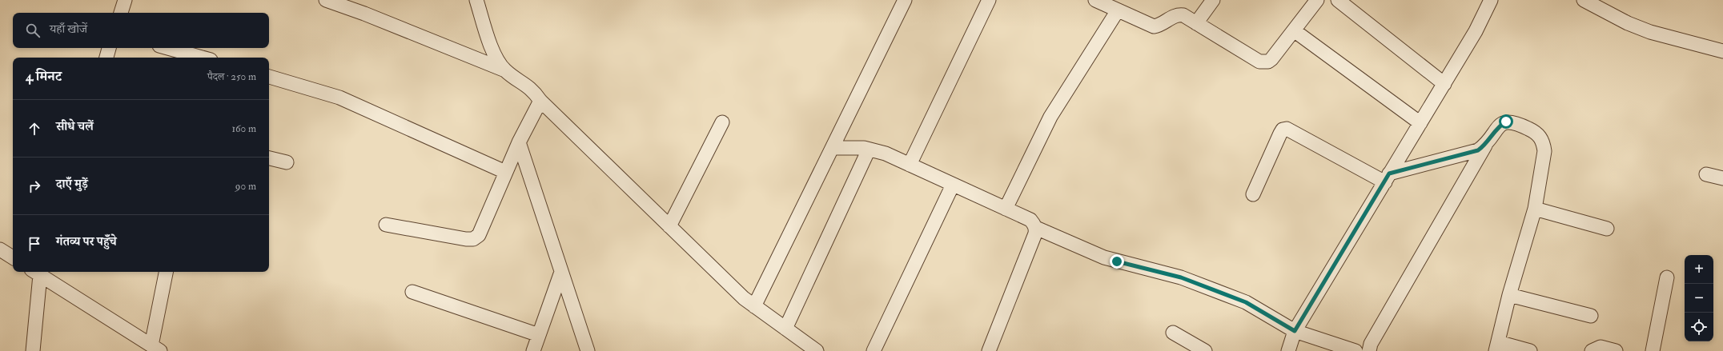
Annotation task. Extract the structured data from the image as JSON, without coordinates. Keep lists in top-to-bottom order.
{
  "page": {
    "search": "यहाँ खोजें",
    "heading": ["4 मिनट", "पैदल · 250 m"],
    "list": [
      ["सीधे चलें", "160 m"],
      ["दाएँ मुड़ें", "90 m"],
      "गंतव्य पर पहुँचे"
    ],
    "map_buttons": ["+", "−"]
  }
}
